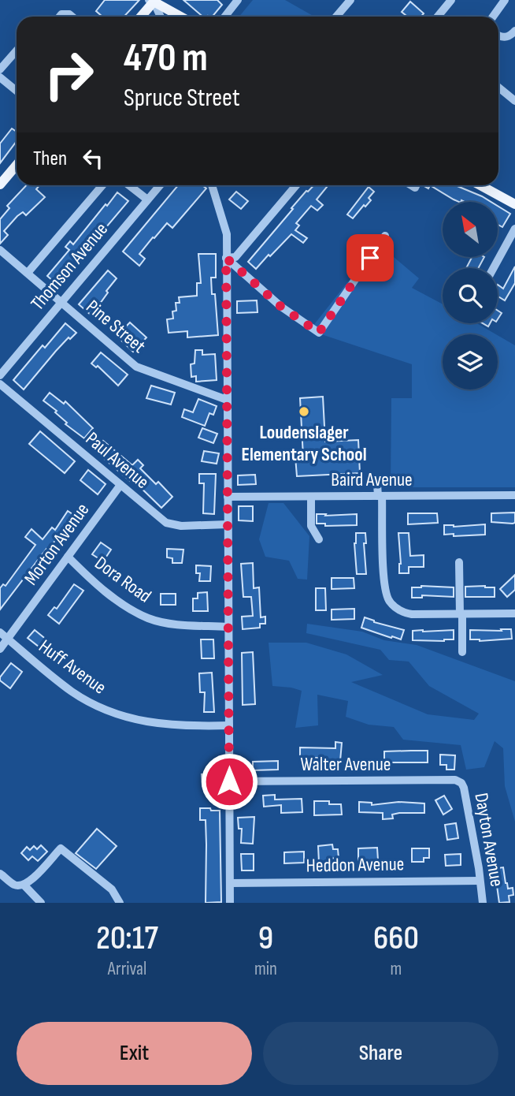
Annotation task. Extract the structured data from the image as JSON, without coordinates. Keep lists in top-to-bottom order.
{
  "streets": {
    "street": [
      "Thomson Avenue",
      "Pine Street",
      "Paul Avenue",
      "Baird Avenue",
      "Morton Avenue",
      "Dora Road",
      "Huff Avenue",
      "Walter Avenue",
      "Dayton Avenue",
      "Heddon Avenue"
    ]
  },
  "crossings": [
    ["Thomson Avenue", "Pine Street"],
    ["Paul Avenue", "Morton Avenue"],
    ["Morton Avenue", "Dora Road"],
    ["Morton Avenue", "Huff Avenue"],
    ["Walter Avenue", "Dayton Avenue"],
    ["Dayton Avenue", "Heddon Avenue"]
  ],
  "places": ["Loudenslager Elementary School"],
  "north": "top left",
  "page": {
    "turn": ["470 m", "Spruce Street"],
    "then": "Then",
    "eta": [
      "20:17",
      "Arrival",
      "9",
      "min",
      "660",
      "m"
    ],
    "buttons": ["Exit", "Share"]
  }
}
